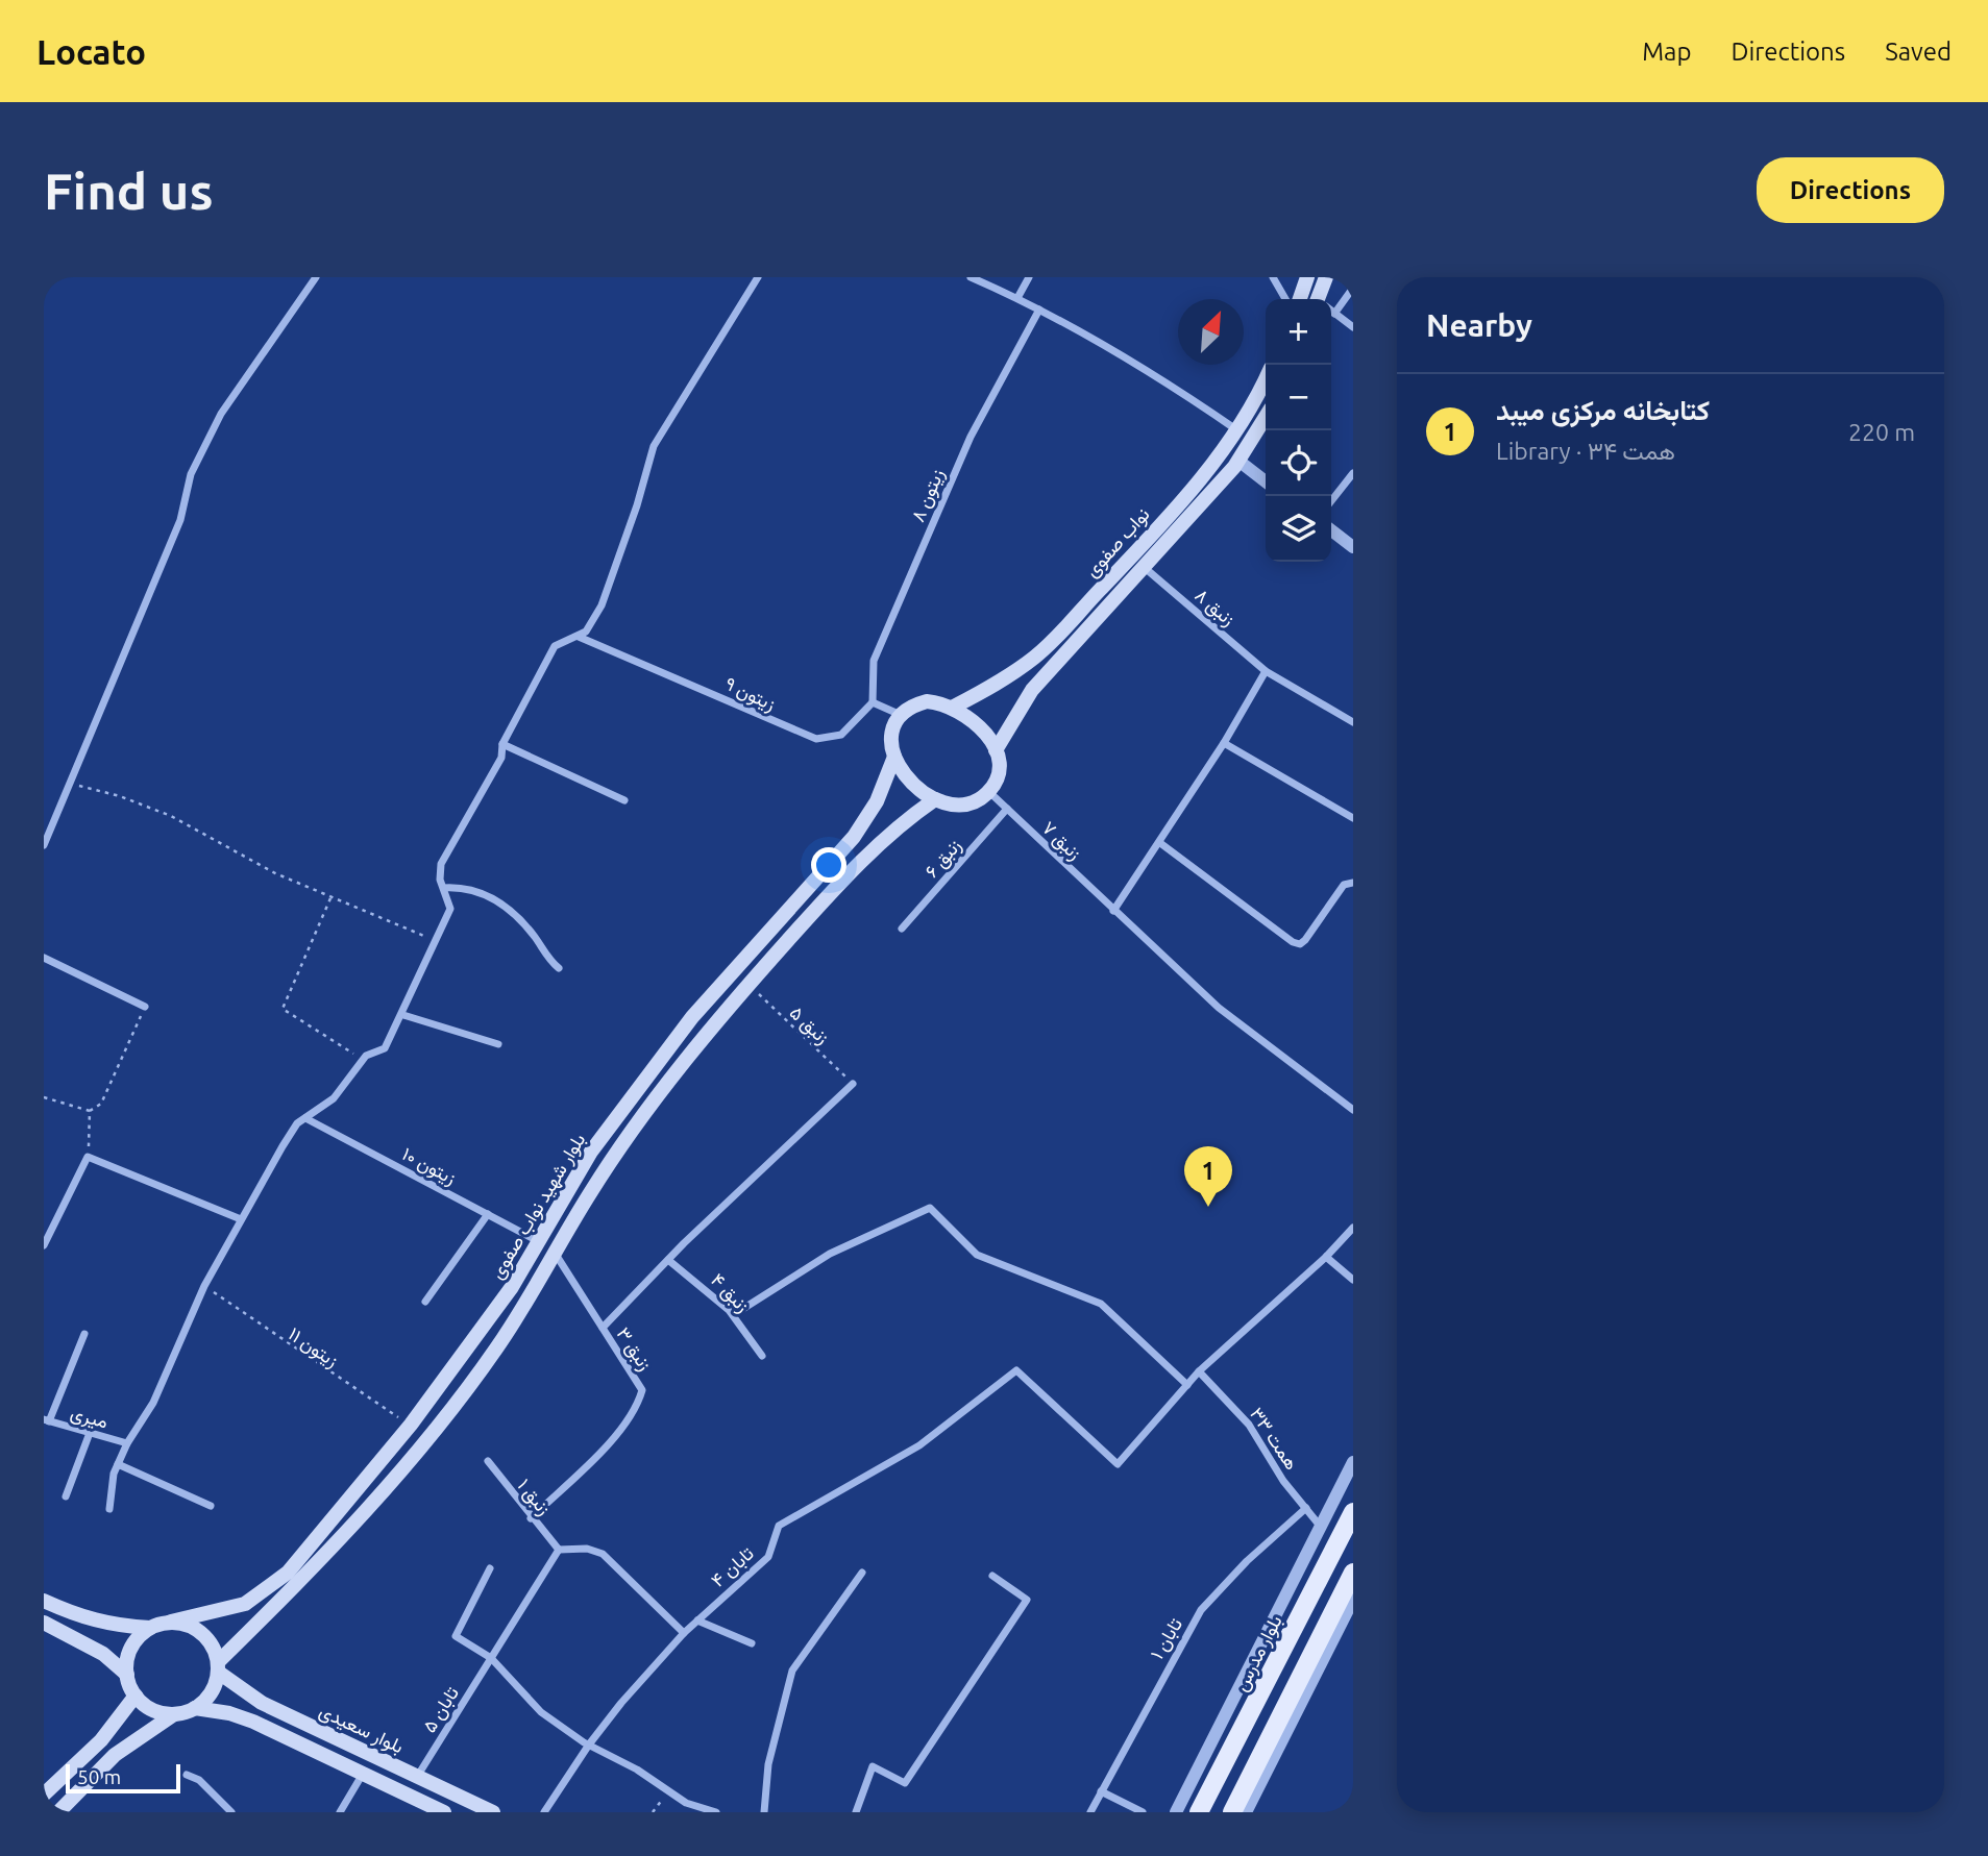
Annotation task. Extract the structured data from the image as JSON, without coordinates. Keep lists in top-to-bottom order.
{
  "streets": {
    "main road": [
      "نواب صفوی",
      "بلوار شهید نواب صفوی",
      "بلوار مدرس",
      "بلوار سعیدی"
    ],
    "street": [
      "زیتون ۸",
      "زنبق ۸",
      "زیتون ۹",
      "زنبق ۷",
      "زنبق ۶",
      "زیتون ۱۰",
      "زنبق ۴",
      "زنبق ۳",
      "میری",
      "همت ۳۳",
      "زنبق ۱",
      "تابان ۴",
      "تابان ۱",
      "تابان ۵"
    ],
    "path": ["زنبق ۵", "زیتون ۱۱"]
  },
  "crossings": [
    ["زیتون ۸", "زیتون ۹"],
    ["نواب صفوی", "زنبق ۸"],
    ["نواب صفوی", "زنبق ۷"],
    ["نواب صفوی", "بلوار شهید نواب صفوی"],
    ["زنبق ۷", "زنبق ۶"],
    ["زنبق ۷", "بلوار شهید نواب صفوی"],
    ["زیتون ۱۰", "بلوار شهید نواب صفوی"],
    ["بلوار شهید نواب صفوی", "زیتون ۱۱"],
    ["بلوار شهید نواب صفوی", "بلوار سعیدی"],
    ["زنبق ۳", "زنبق ۱"],
    ["همت ۳۳", "تابان ۱"],
    ["زنبق ۱", "تابان ۵"],
    ["تابان ۵", "بلوار سعیدی"]
  ],
  "scale_bar": "50 m",
  "north": "top right",
  "page": {
    "header": "Locato",
    "nav": ["Map", "Directions", "Saved"],
    "buttons": "Directions",
    "title": "Find us",
    "heading": "Nearby",
    "map_buttons": ["+", "−"],
    "list": [
      {
        "mark": "1",
        "name": "کتابخانه مرکزی میبد",
        "note": "Library · همت ۳۴",
        "value": "220 m"
      }
    ],
    "pins": "1",
    "scale": "50 m"
  }
}
